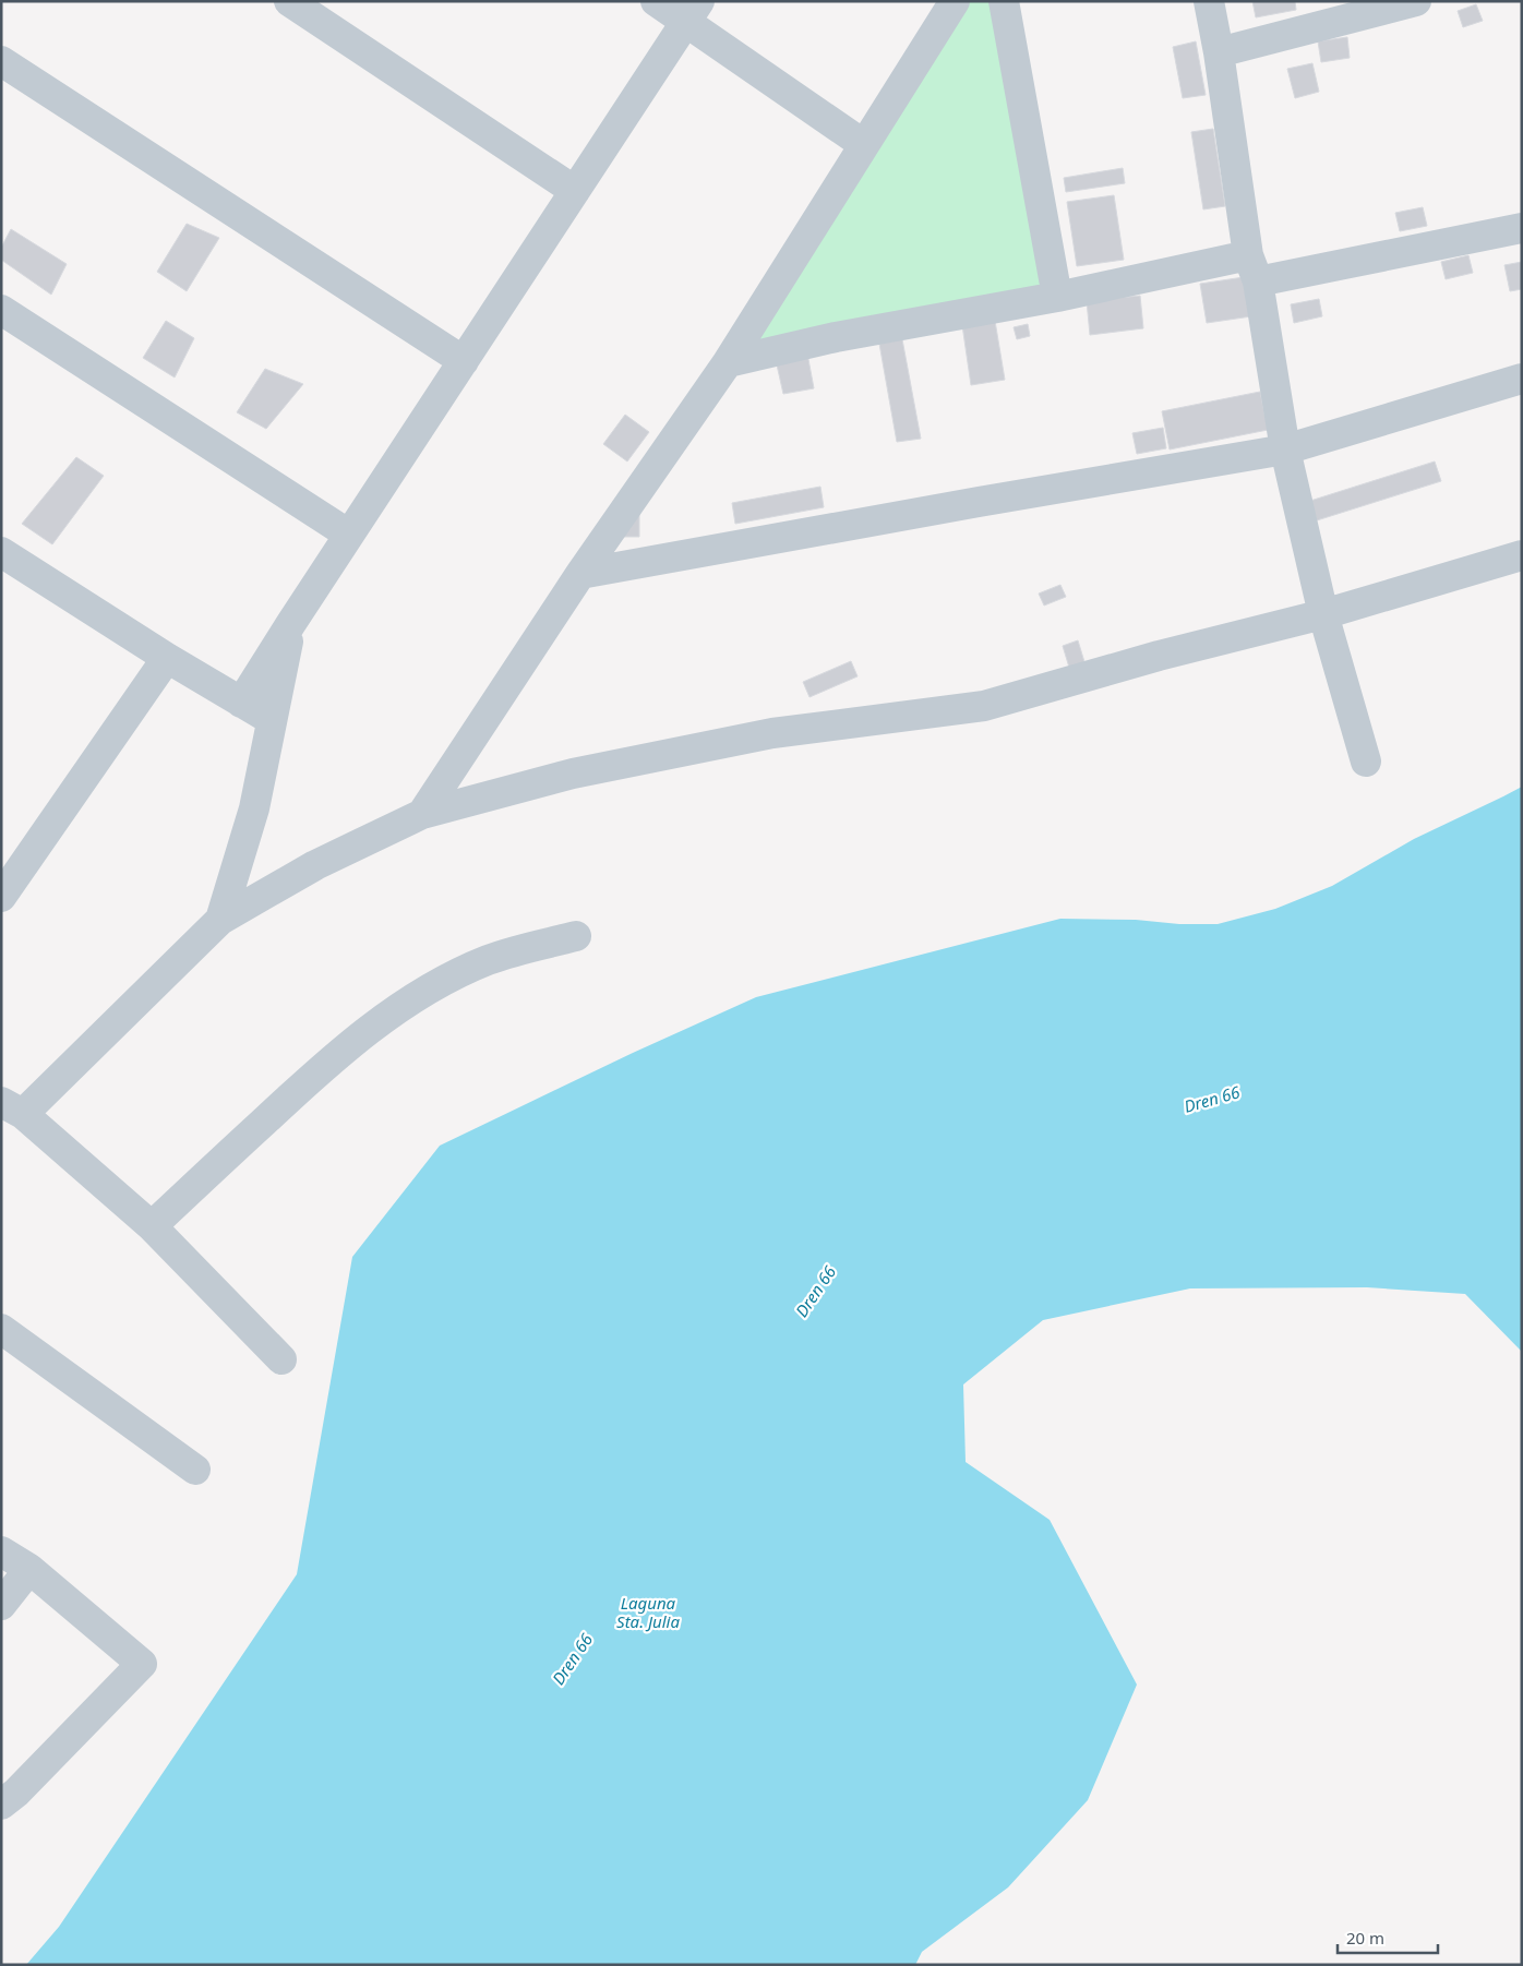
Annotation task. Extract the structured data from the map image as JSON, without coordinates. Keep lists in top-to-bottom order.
{
  "water": ["Dren 66", "Laguna Sta. Julia"],
  "scale_bar": "20 m"
}
